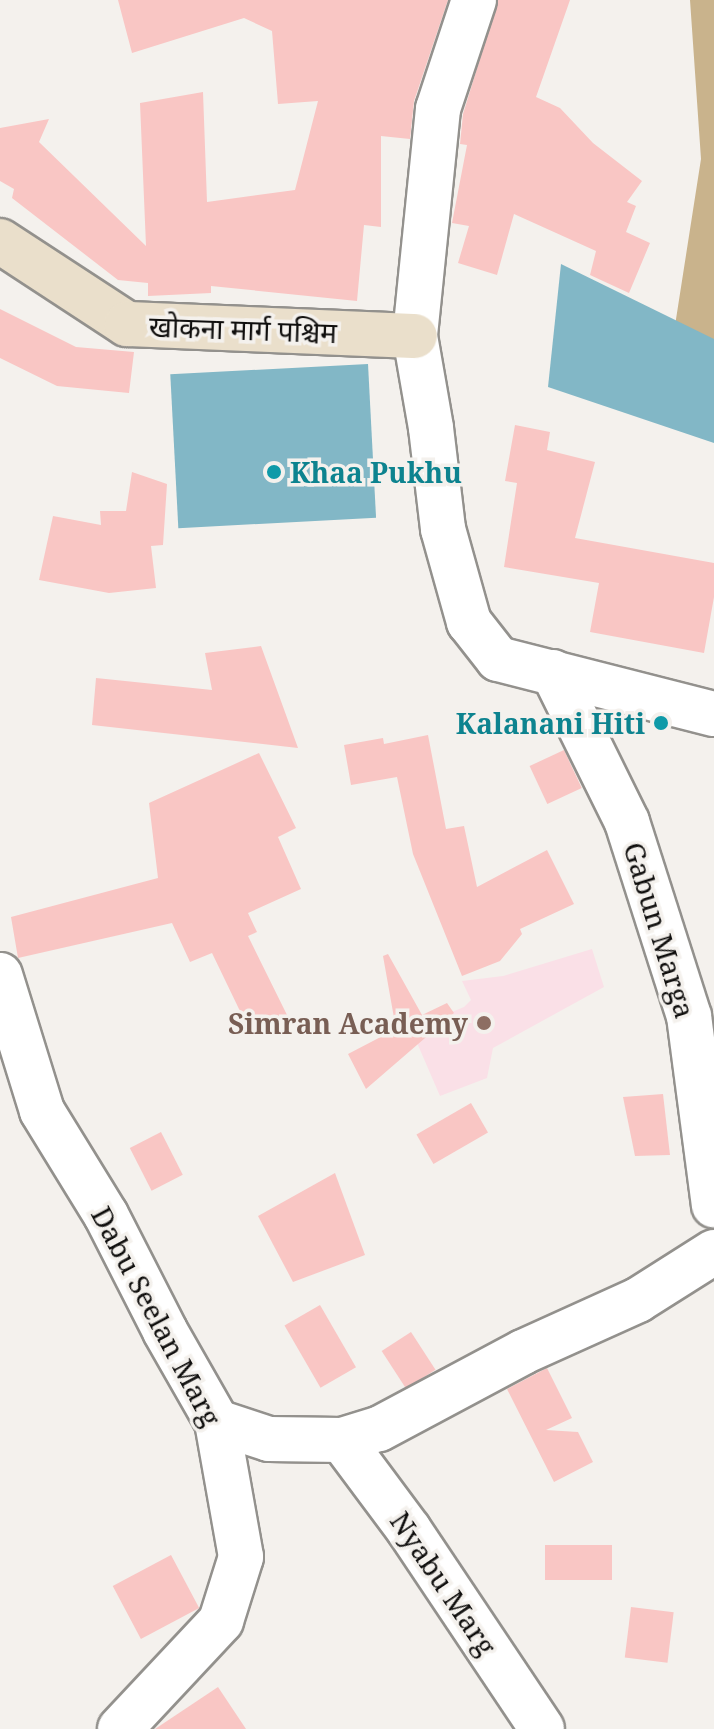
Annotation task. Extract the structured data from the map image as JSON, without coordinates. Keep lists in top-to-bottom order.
{
  "streets": {
    "street": [
      "खोकना मार्ग पश्चिम",
      "Gabun Marga",
      "Dabu Seelan Marg",
      "Nyabu Marg"
    ]
  },
  "places": ["Khaa Pukhu", "Kalanani Hiti", "Simran Academy"]
}
